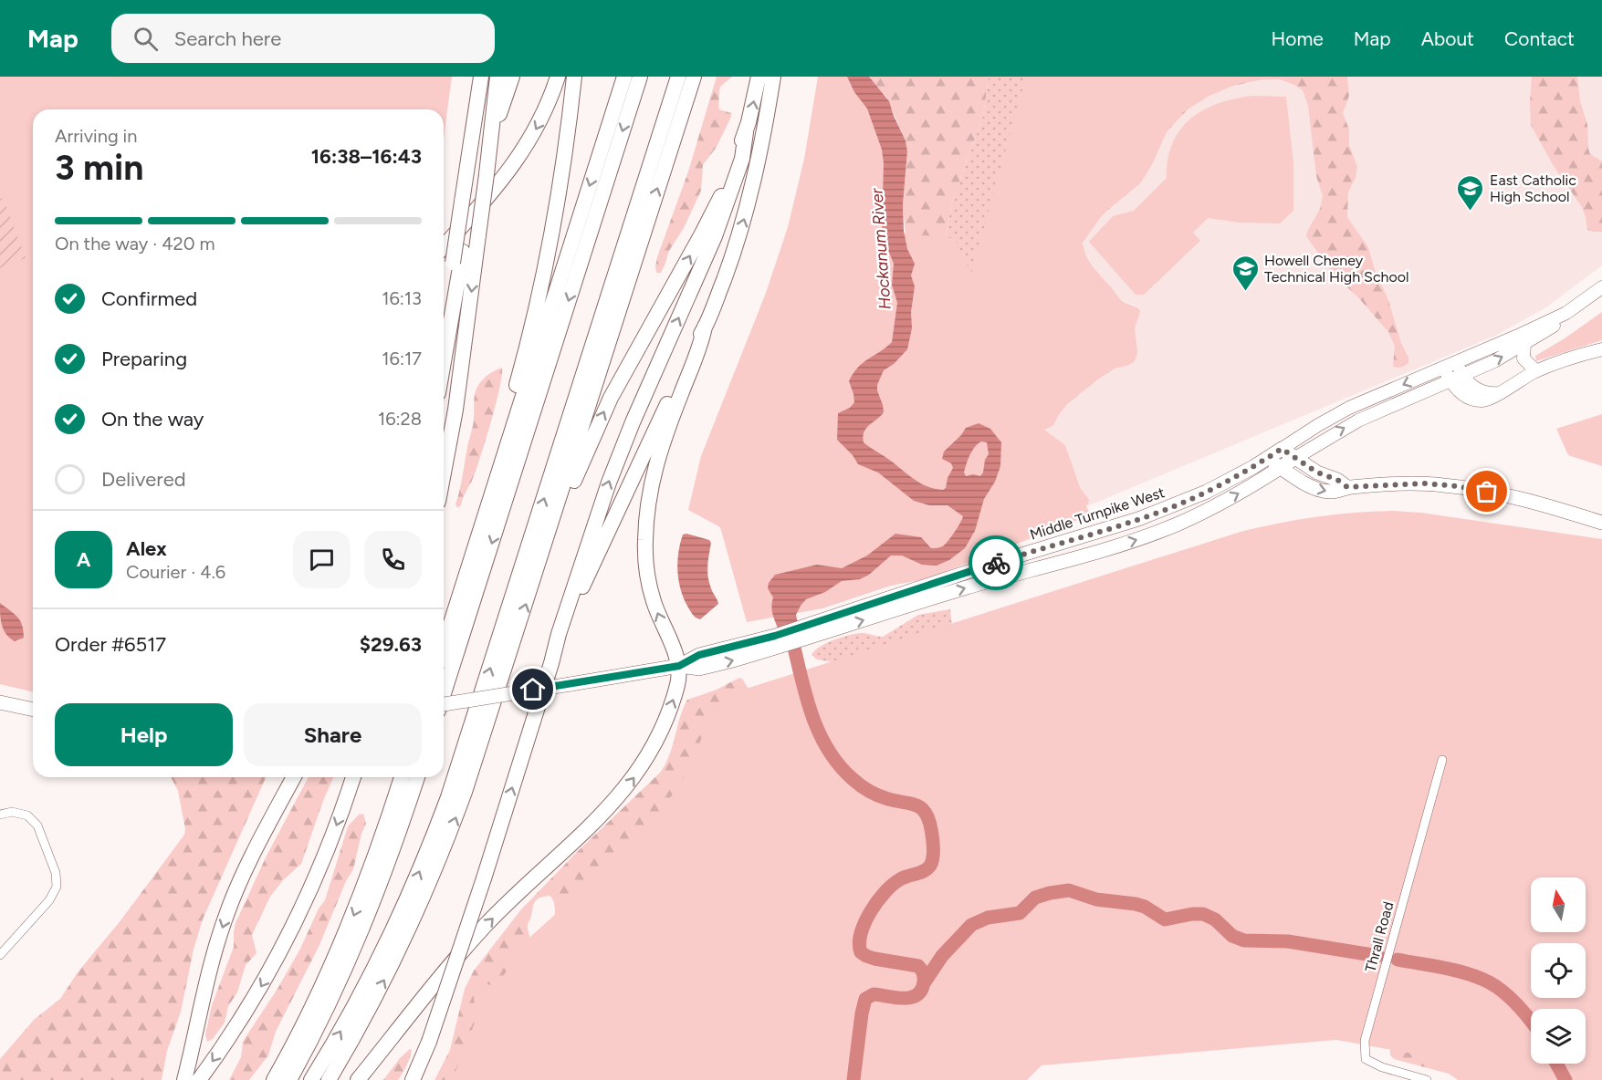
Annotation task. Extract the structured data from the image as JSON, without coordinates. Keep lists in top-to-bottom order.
{
  "streets": {
    "main road": ["Middle Turnpike West"],
    "street": ["Thrall Road"]
  },
  "water": ["Hockanum River"],
  "places": {
    "school or university": ["East Catholic High School", "Howell Cheney Technical High School"]
  },
  "north": "top",
  "page": {
    "header": "Map",
    "search": "Search here",
    "nav": [
      "Home",
      "Map",
      "About",
      "Contact"
    ],
    "heading": ["3 min", "Arriving in", "16:38–16:43"],
    "panel": [
      "Alex",
      "Courier · 4.6",
      "Order #6517",
      "$29.63"
    ],
    "bar": "On the way · 420 m",
    "list": [
      ["Confirmed", "16:13"],
      ["Preparing", "16:17"],
      ["On the way", "16:28"],
      "Delivered"
    ],
    "round": "A",
    "buttons": ["Help", "Share"]
  }
}
